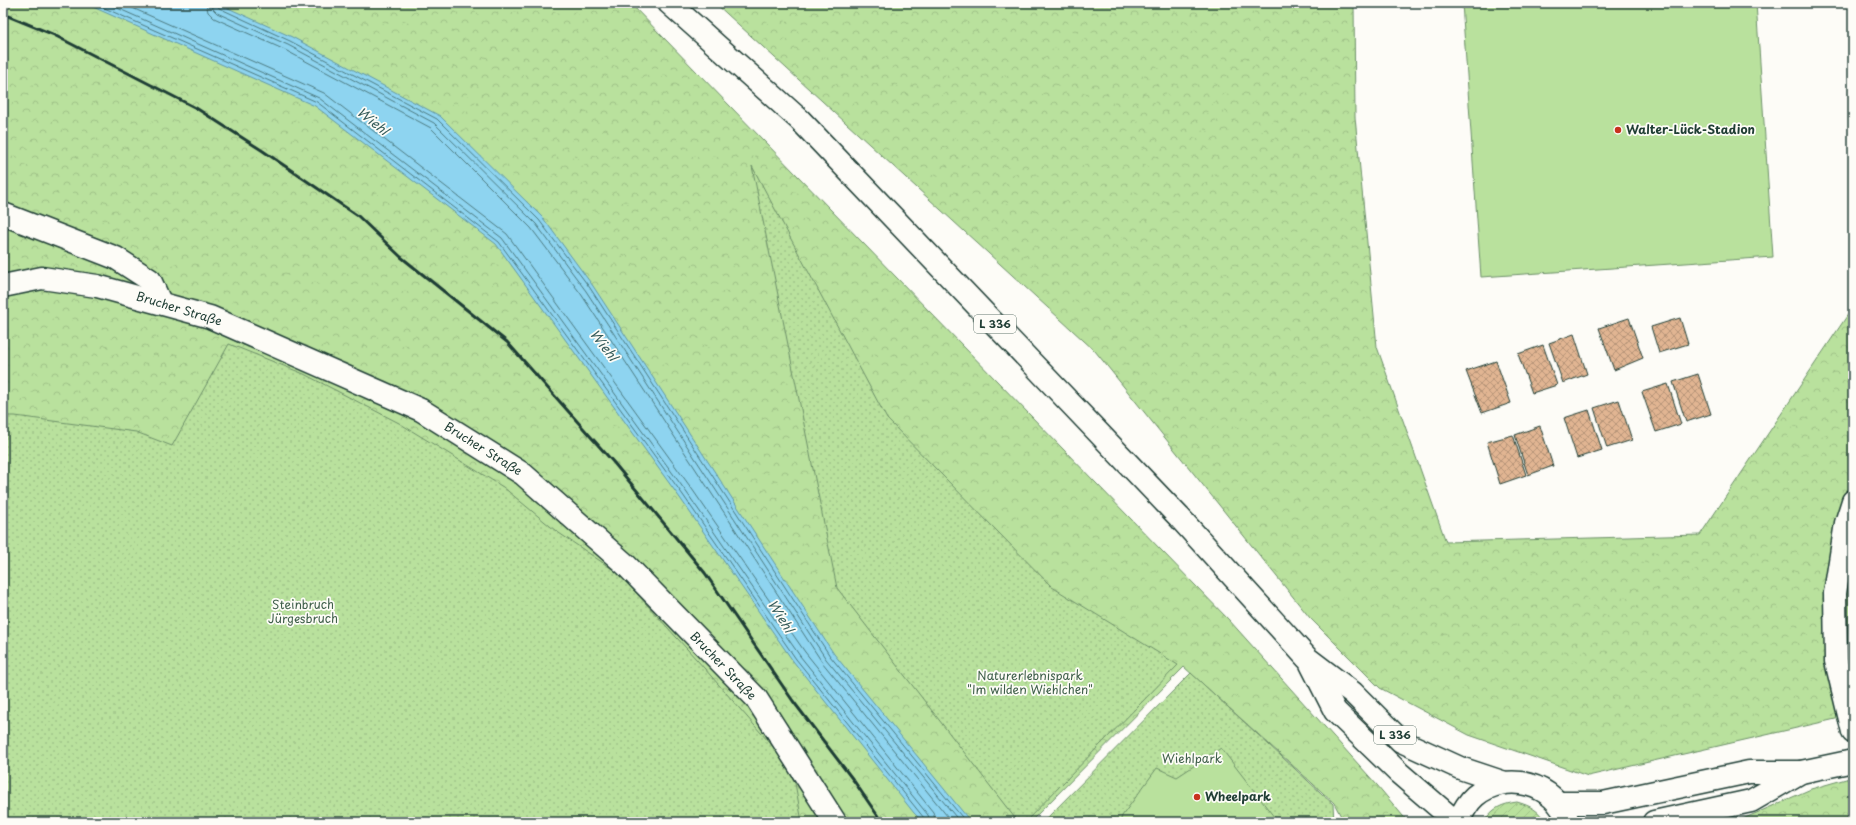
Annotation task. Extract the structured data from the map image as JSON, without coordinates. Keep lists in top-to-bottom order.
{
  "streets": {
    "street": ["Brucher Straße", "L 336"]
  },
  "water": ["Wiehl"],
  "parks": ["Steinbruch Jürgesbruch", "Naturerlebnispark \"Im wilden Wiehlchen\"", "Wiehlpark"],
  "places": ["Walter-Lück-Stadion", "Wheelpark"]
}
